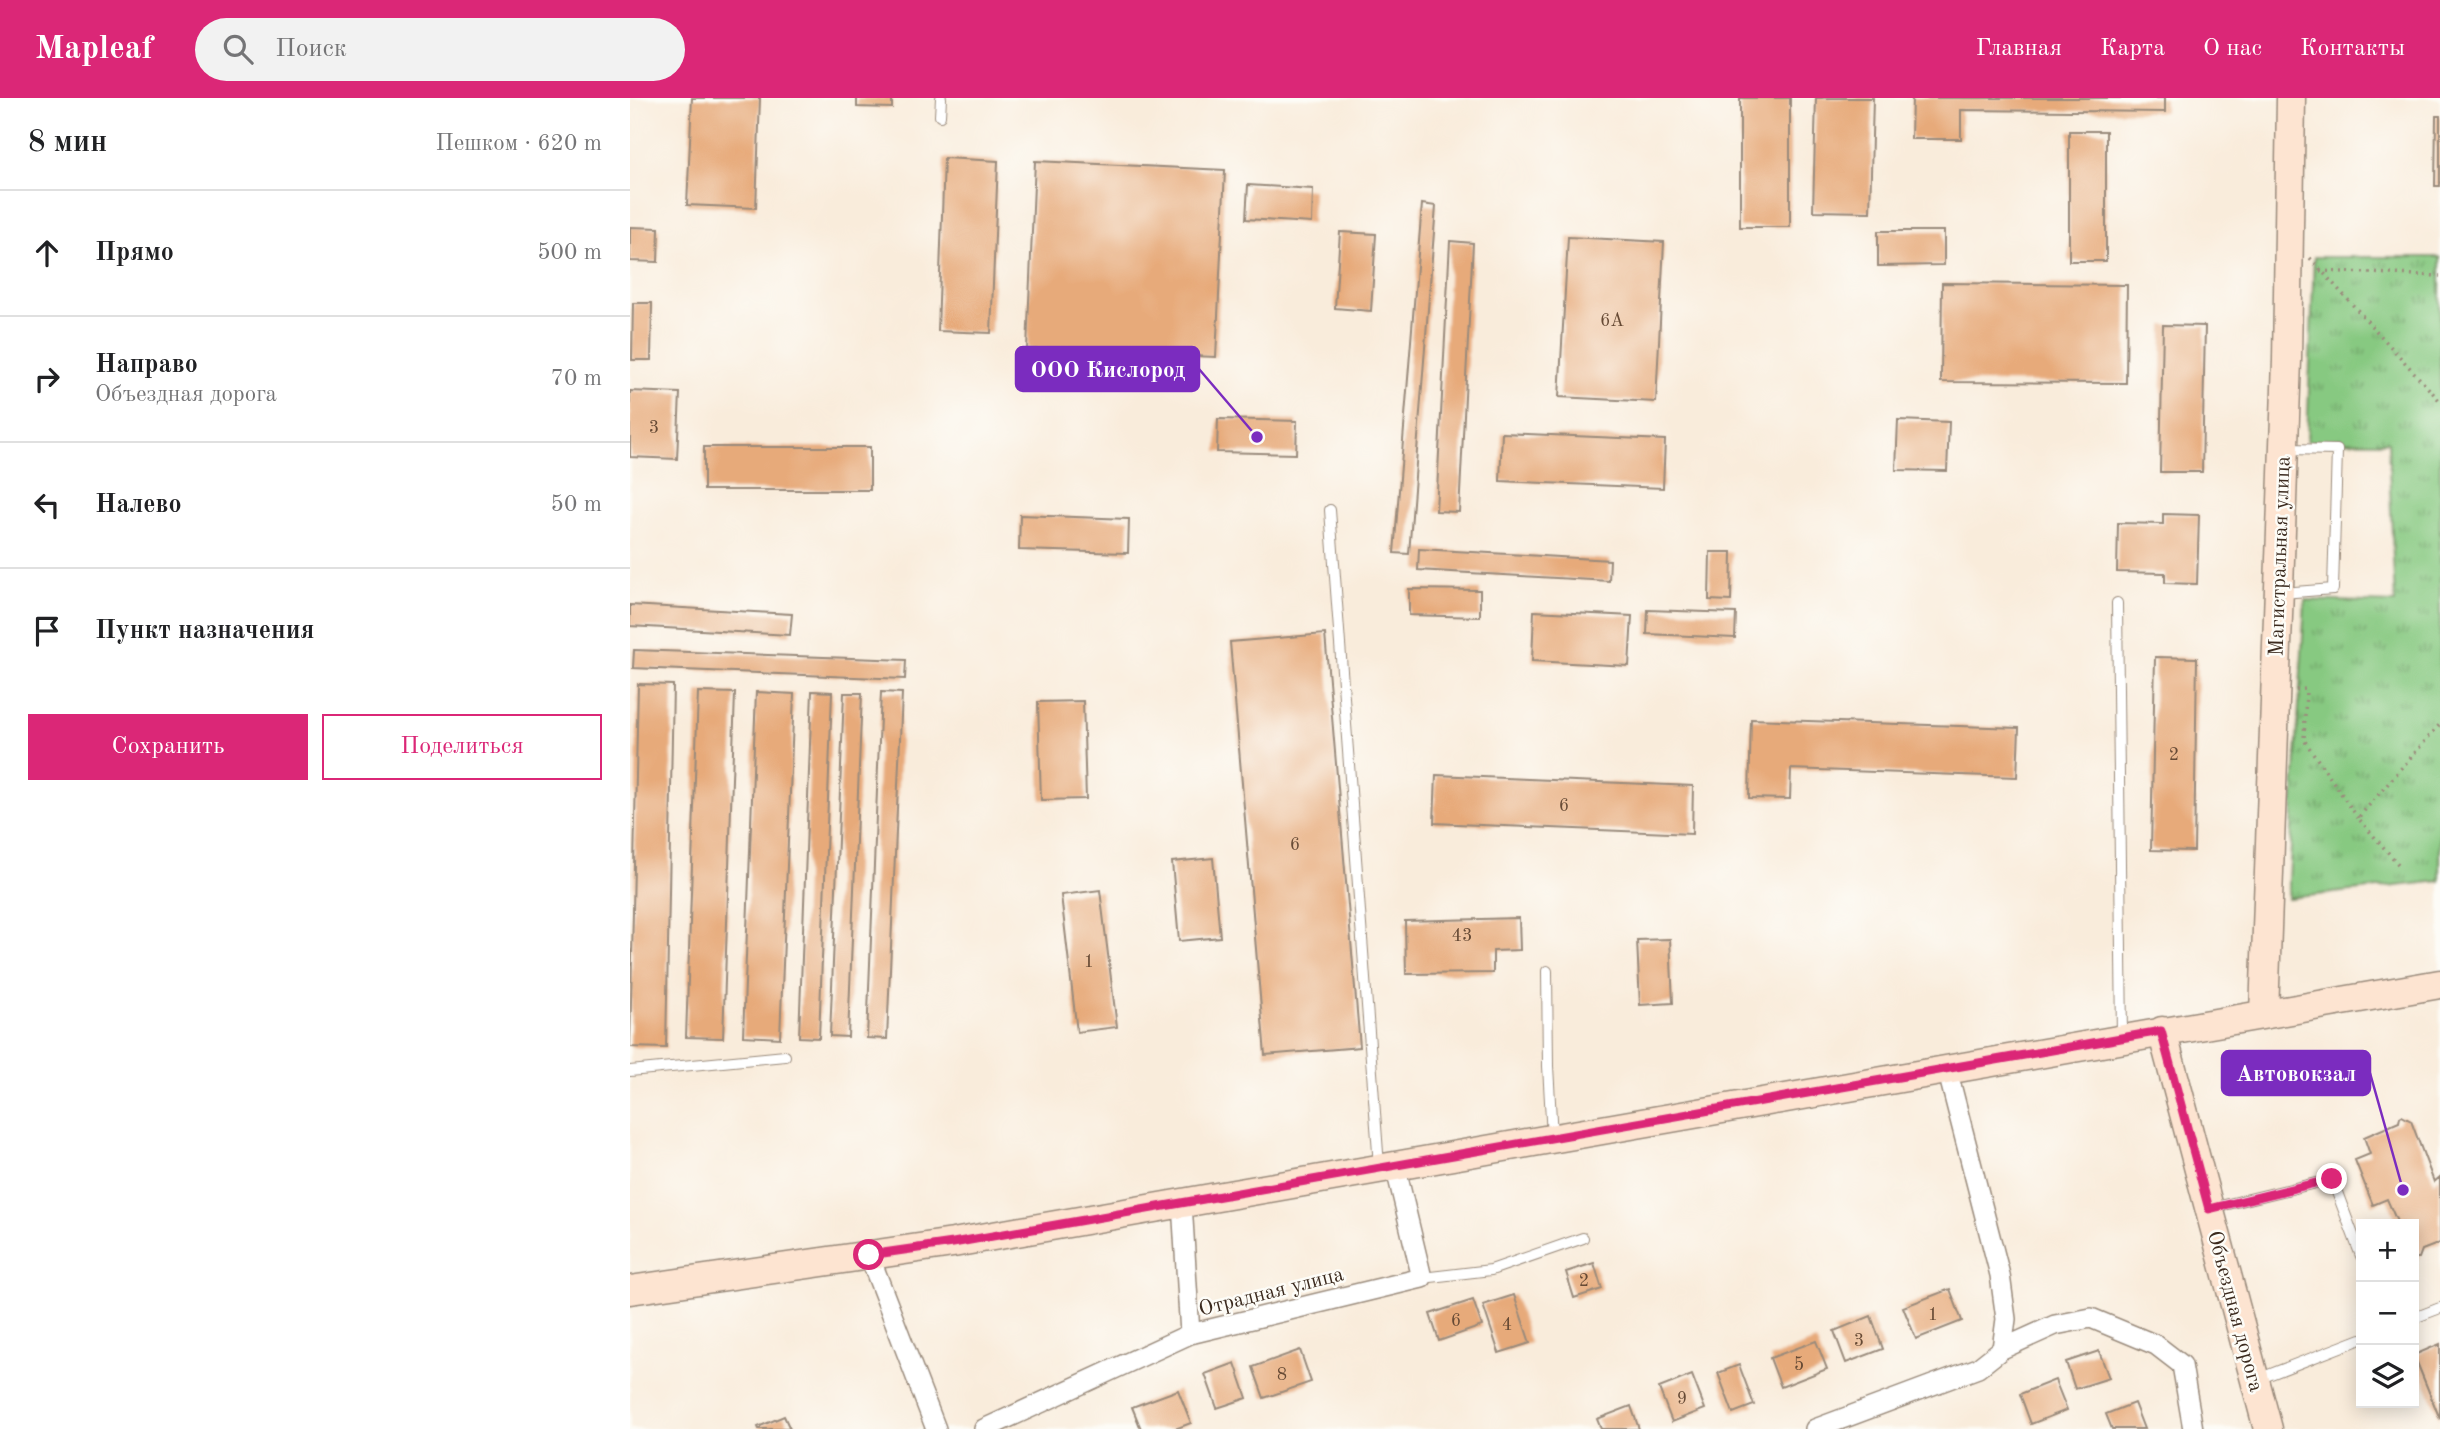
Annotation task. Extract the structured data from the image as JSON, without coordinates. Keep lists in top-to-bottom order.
{
  "streets": {
    "main road": ["Магистральная улица", "Объездная дорога"],
    "street": ["Отрадная улица"]
  },
  "places": ["ООО Кислород", "Автовокзал"],
  "house_numbers": [
    "6А",
    "3",
    "2",
    "6",
    "6",
    "43",
    "1",
    "2",
    "1",
    "6",
    "4",
    "3",
    "5",
    "8",
    "9"
  ],
  "page": {
    "header": "Mapleaf",
    "search": "Поиск",
    "nav": [
      "Главная",
      "Карта",
      "О нас",
      "Контакты"
    ],
    "heading": ["8 мин", "Пешком · 620 m"],
    "list": [
      ["Прямо", "500 m"],
      ["Направо", "Объездная дорога", "70 m"],
      ["Налево", "50 m"],
      "Пункт назначения"
    ],
    "buttons": ["Сохранить", "Поделиться"],
    "map_buttons": ["+", "−"]
  }
}
